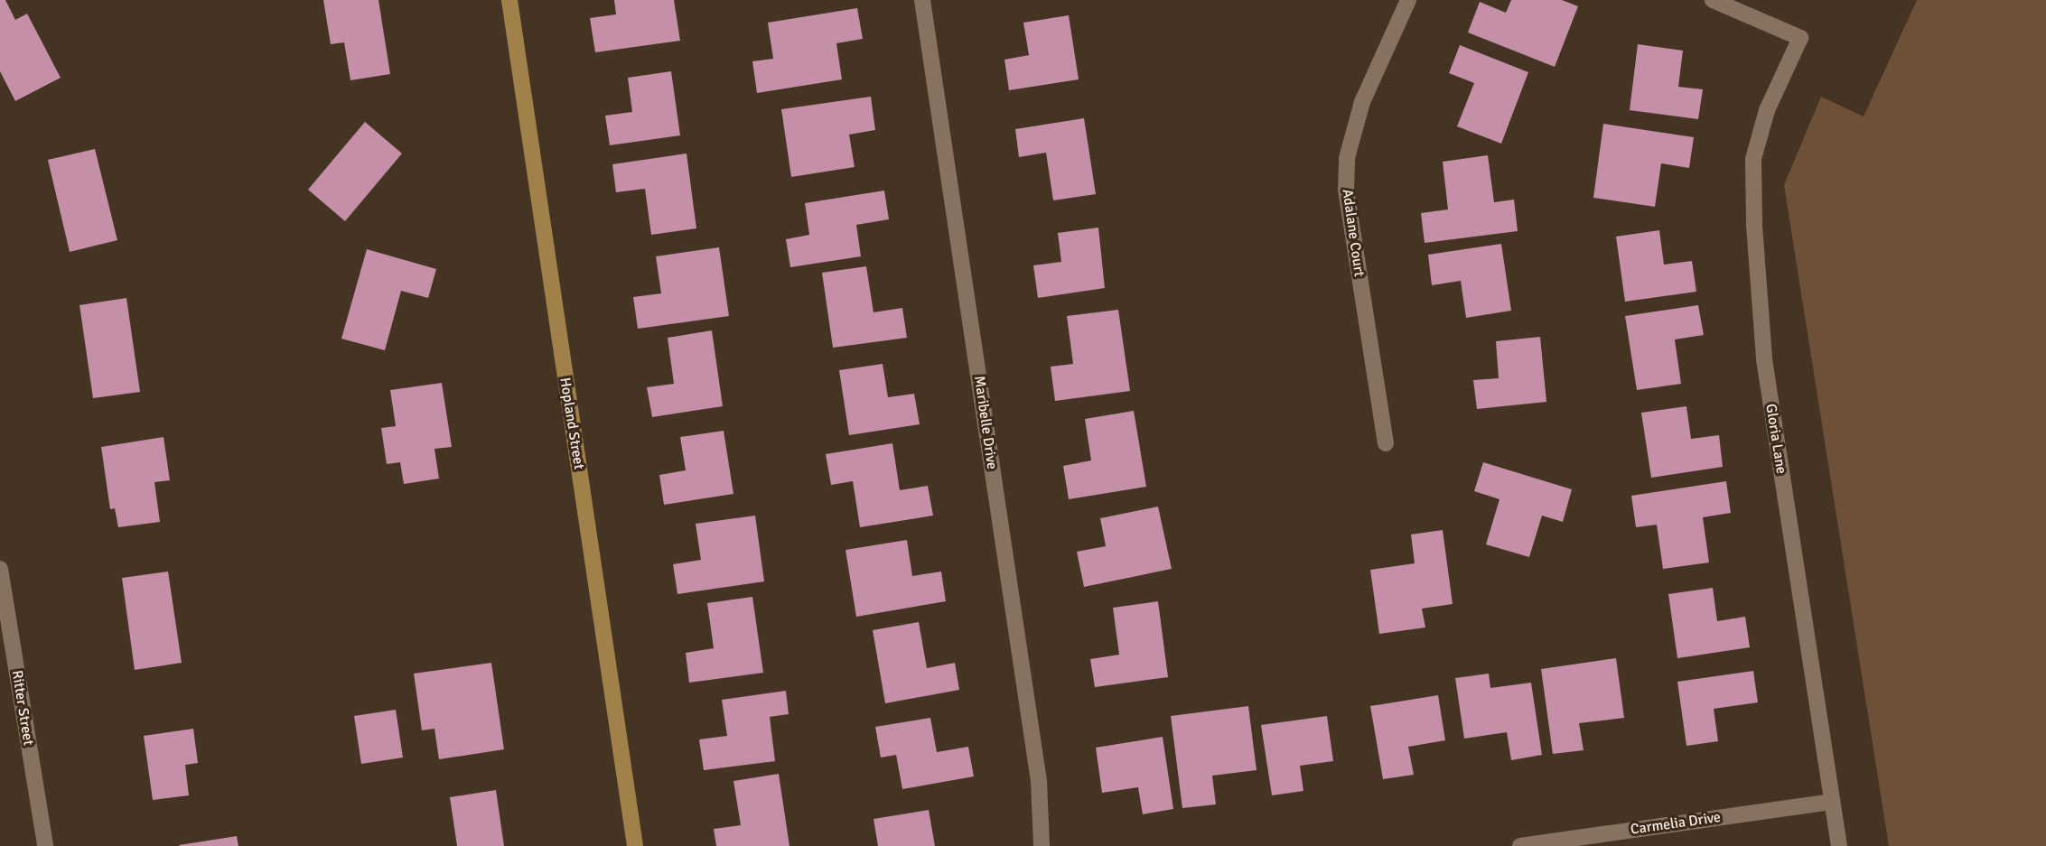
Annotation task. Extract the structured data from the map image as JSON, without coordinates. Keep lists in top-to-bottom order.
{
  "streets": {
    "street": [
      "Adalane Court",
      "Maribelle Drive",
      "Hopland Street",
      "Gloria Lane",
      "Ritter Street",
      "Carmelia Drive"
    ]
  },
  "crossings": [
    ["Gloria Lane", "Carmelia Drive"]
  ]
}
